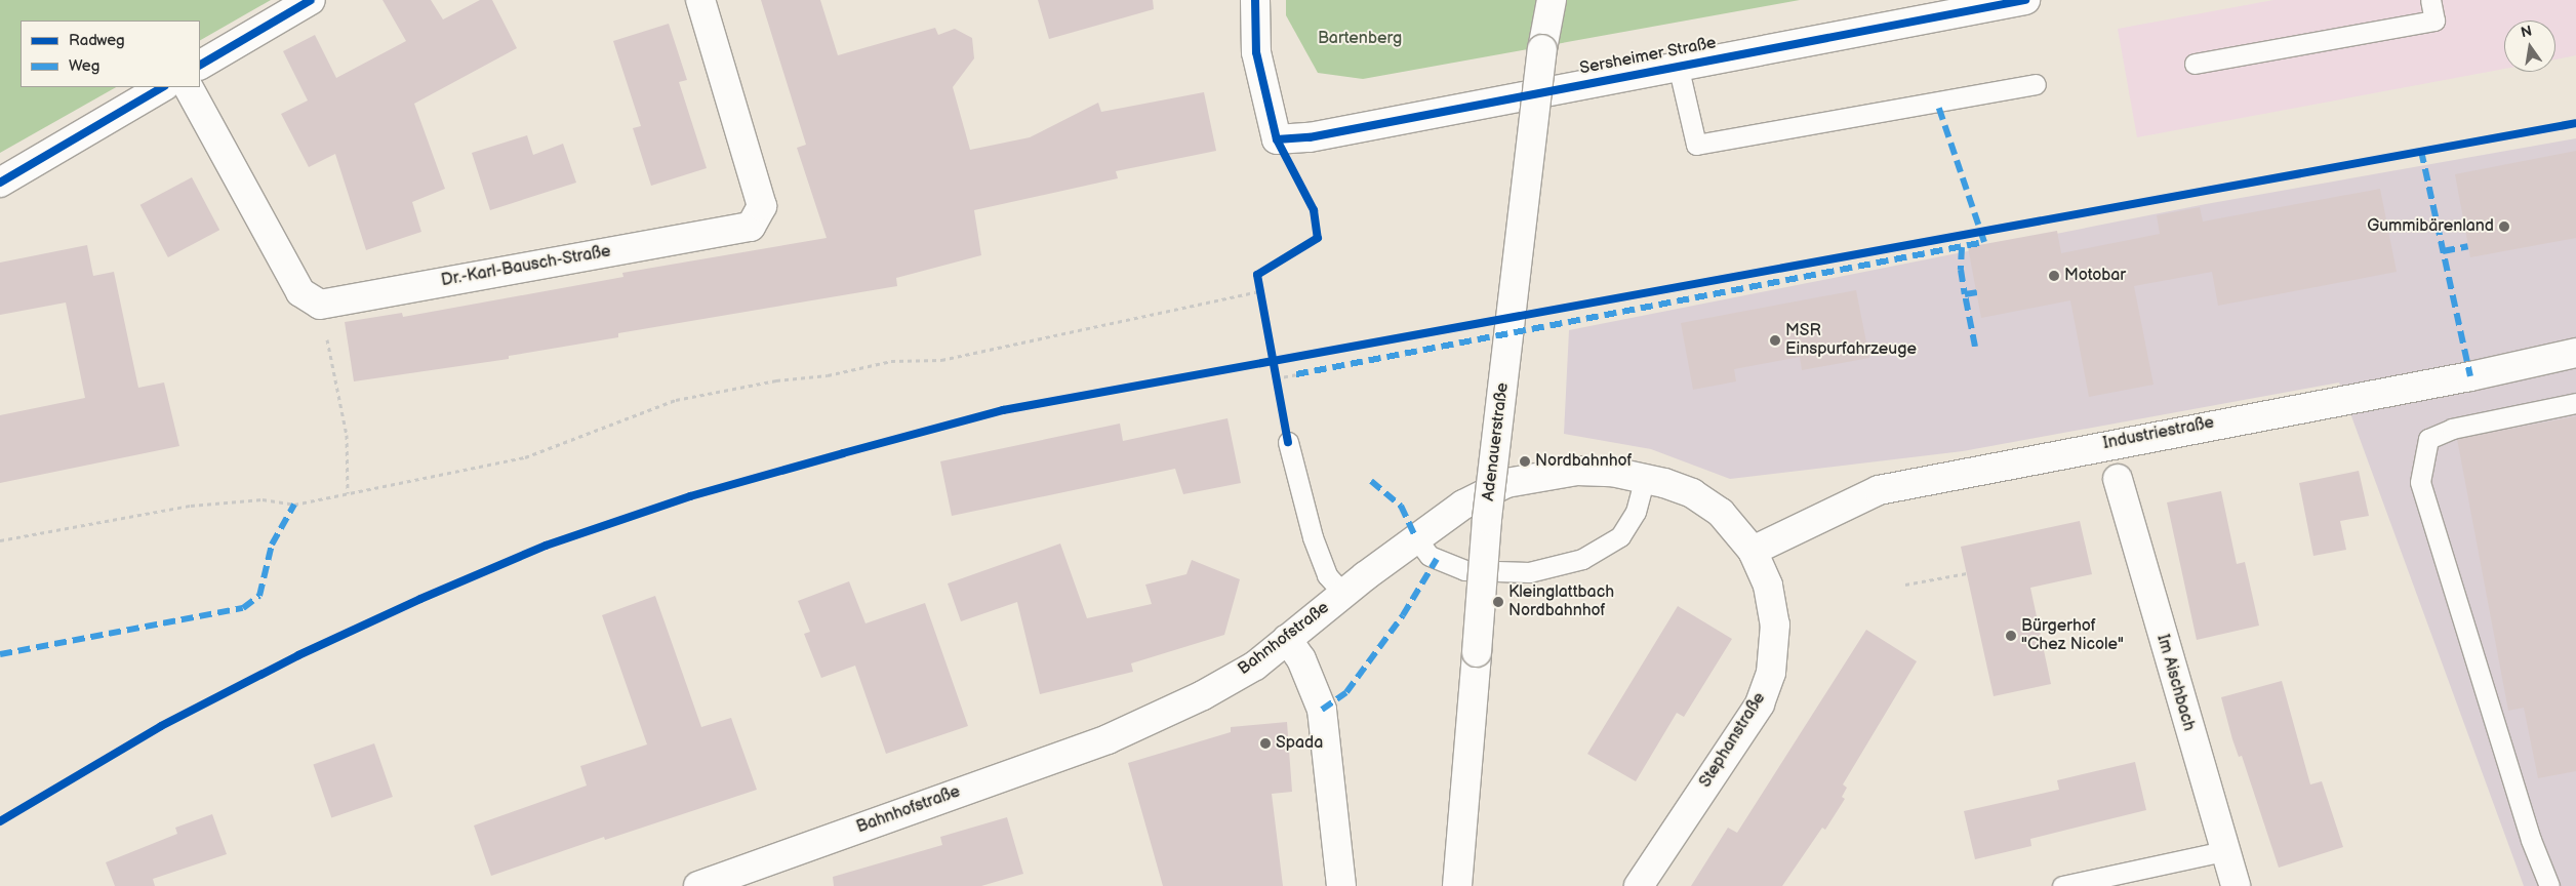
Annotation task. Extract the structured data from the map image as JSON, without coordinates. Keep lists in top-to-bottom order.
{
  "streets": {
    "street": [
      "Sersheimer Straße",
      "Dr.-Karl-Bausch-Straße",
      "Industriestraße",
      "Adenauerstraße",
      "Bahnhofstraße",
      "Im Aischbach",
      "Stephanstraße"
    ]
  },
  "crossings": [
    ["Industriestraße", "Bahnhofstraße"],
    ["Industriestraße", "Stephanstraße"],
    ["Bahnhofstraße", "Stephanstraße"]
  ],
  "parks": ["Bartenberg"],
  "places": [
    "Gummibärenland",
    "Motobar",
    "MSR Einspurfahrzeuge",
    "Nordbahnhof",
    "Kleinglattbach Nordbahnhof",
    "Bürgerhof \"Chez Nicole\"",
    "Spada"
  ],
  "legend": ["Radweg", "Weg"],
  "north": "top"
}
